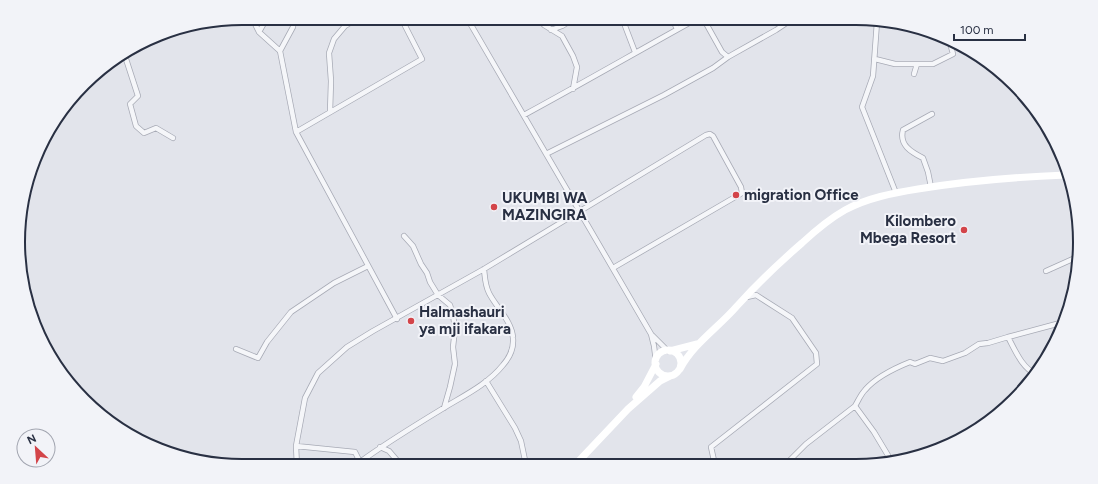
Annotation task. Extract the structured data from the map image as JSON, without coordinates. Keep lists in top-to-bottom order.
{
  "places": [
    "migration Office",
    "UKUMBI WA MAZINGIRA",
    "Kilombero Mbega Resort",
    "Halmashauri ya mji ifakara"
  ],
  "scale_bar": "100 m",
  "north": "top left"
}
